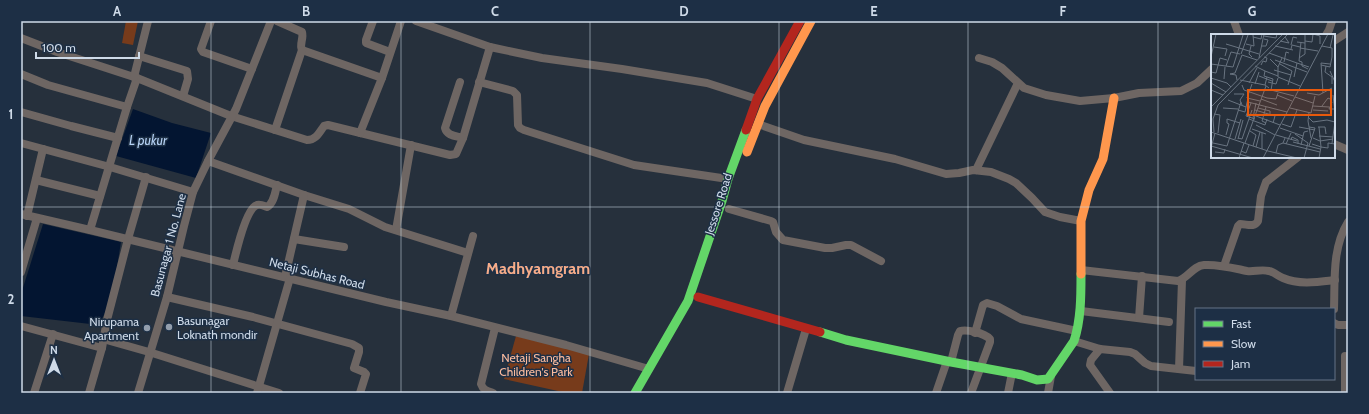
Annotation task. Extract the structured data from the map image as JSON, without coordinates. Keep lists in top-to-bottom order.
{
  "streets": {
    "main road": ["Jessore Road"],
    "street": ["Basunagar 1 No. Lane", "Netaji Subhas Road"]
  },
  "crossings": [
    ["Basunagar 1 No. Lane", "Netaji Subhas Road"]
  ],
  "districts": ["Madhyamgram"],
  "water": ["L pukur"],
  "parks": ["Netaji Sangha Children's Park"],
  "places": ["Basunagar Loknath mondir", "Nirupama Apartment"],
  "legend": ["Fast", "Slow", "Jam"],
  "scale_bar": "100 m",
  "north": "top",
  "grid": {
    "columns": [
      "A",
      "B",
      "C",
      "D",
      "E",
      "F",
      "G"
    ],
    "rows": ["1", "2"]
  }
}
